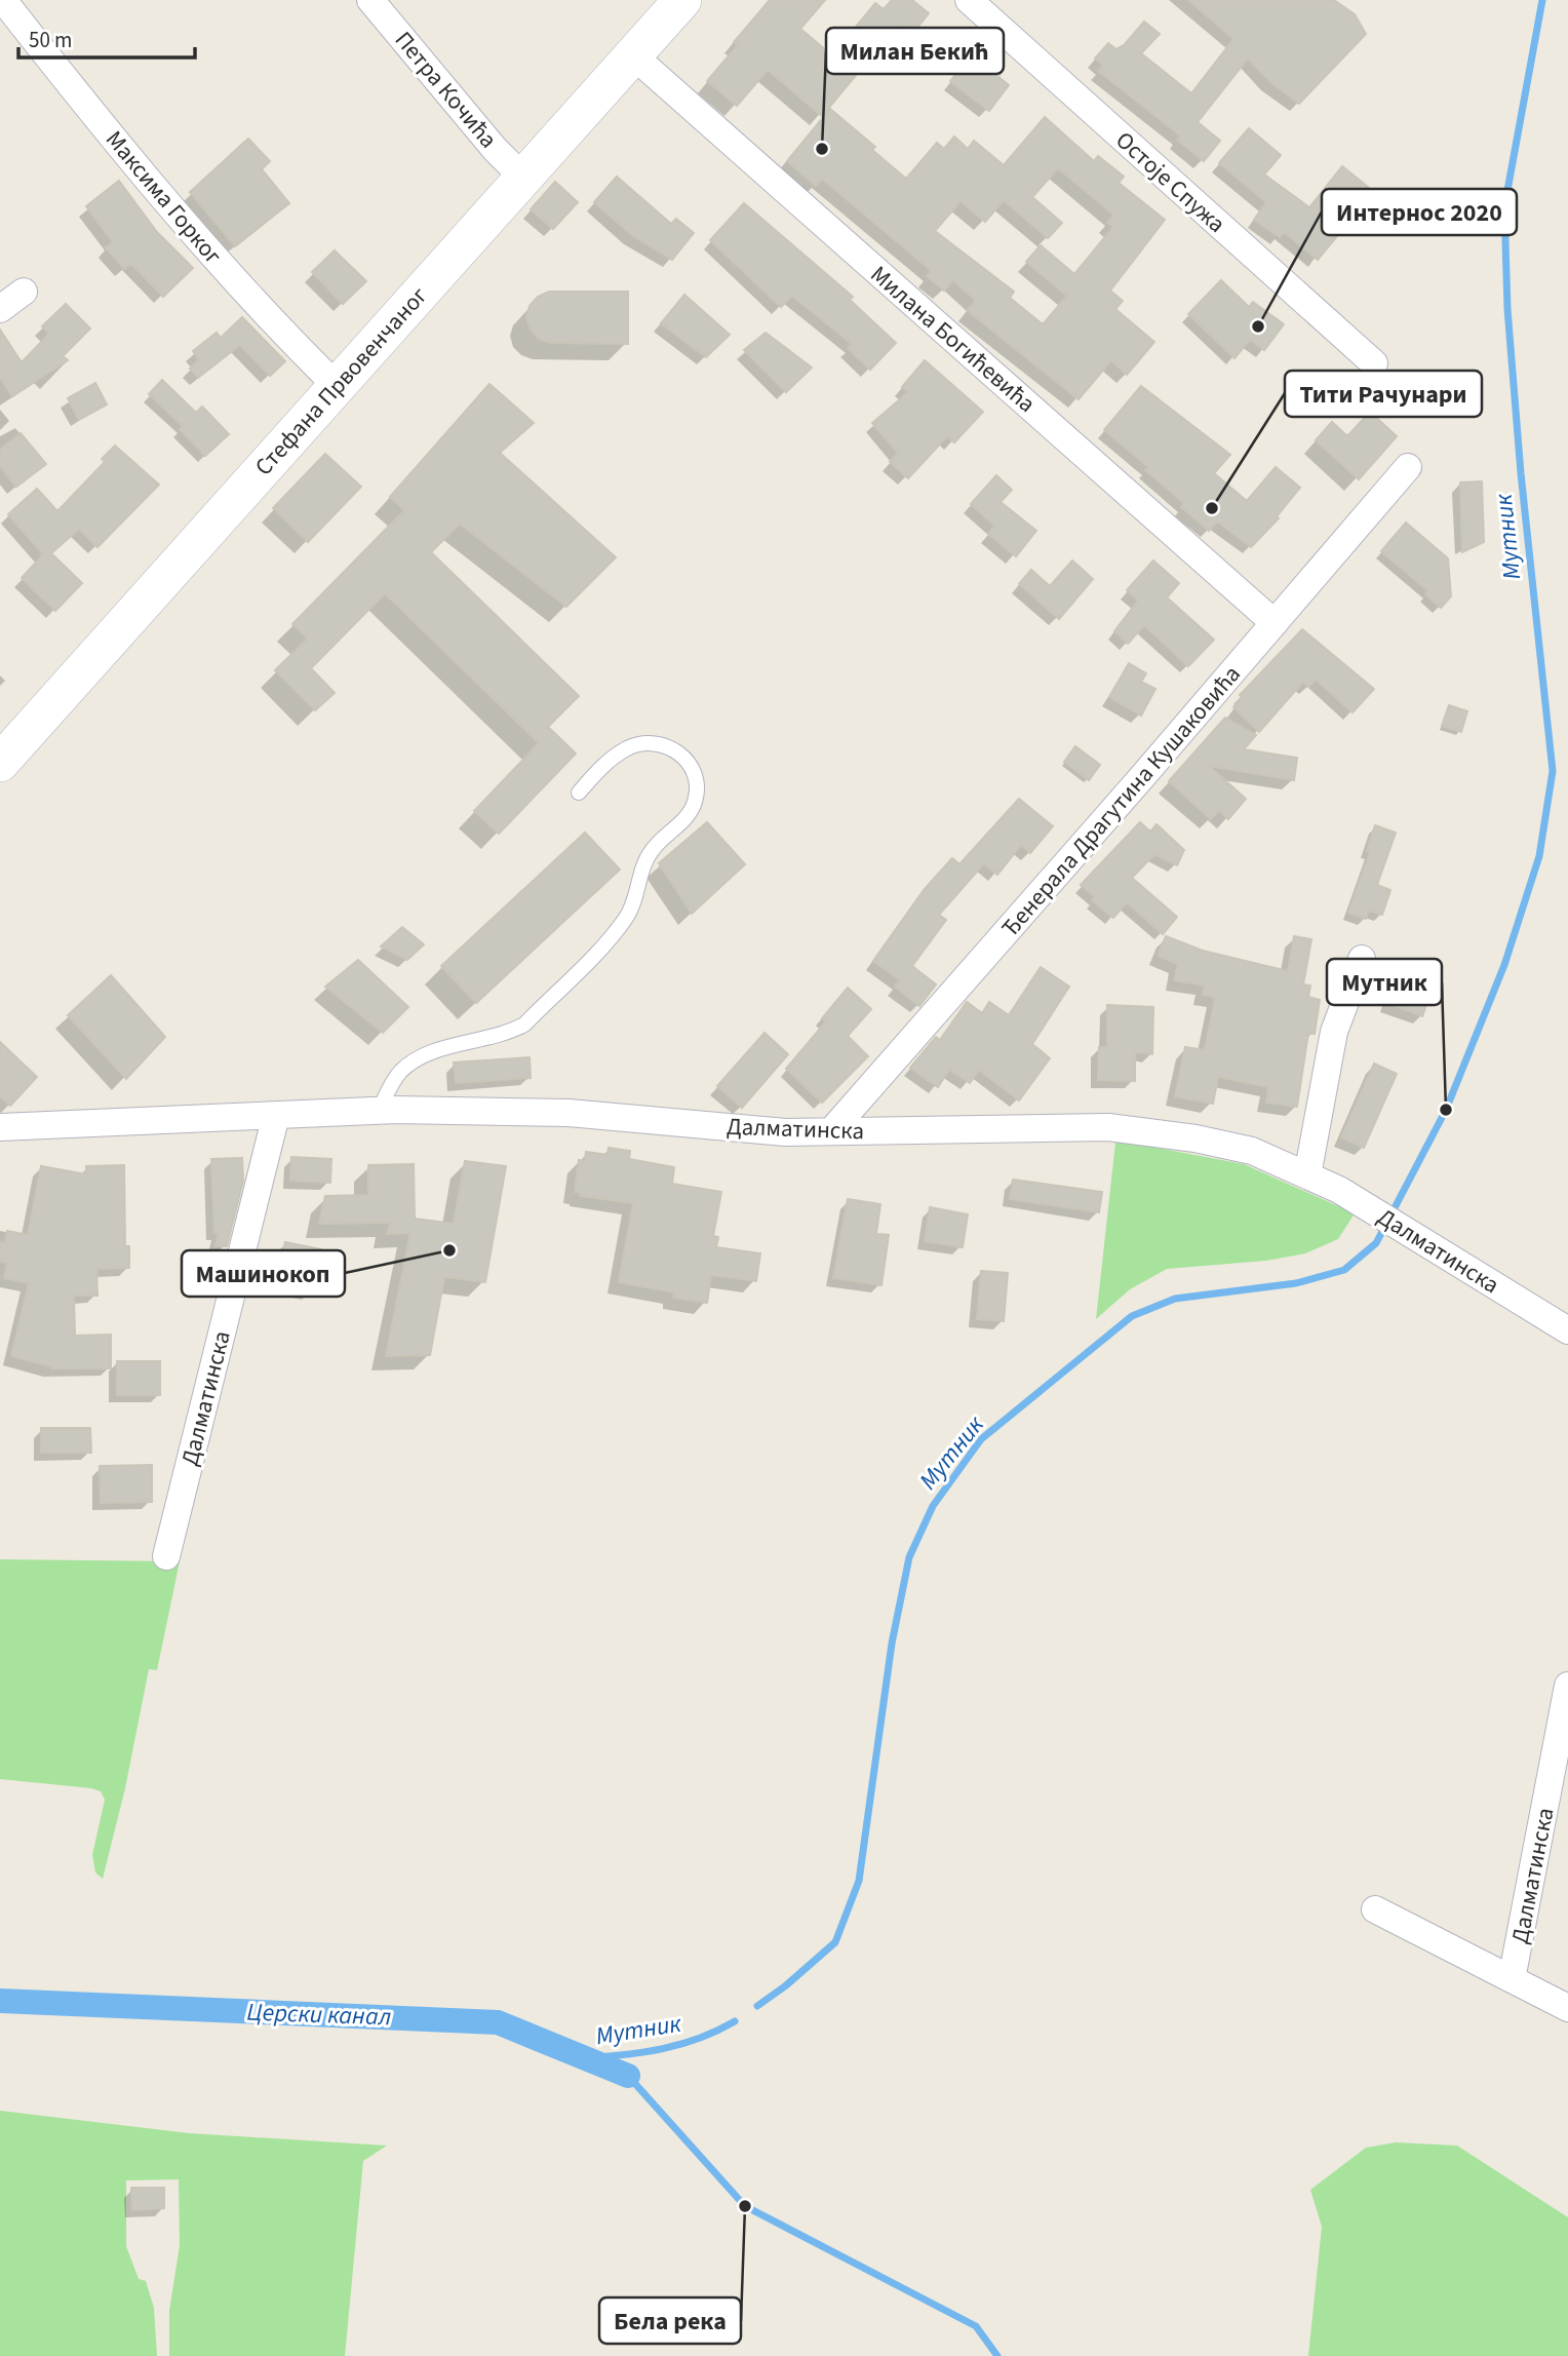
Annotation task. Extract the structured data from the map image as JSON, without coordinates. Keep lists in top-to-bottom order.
{
  "streets": {
    "street": [
      "Петра Кочића",
      "Остоје Спужа",
      "Максима Горког",
      "Милана Богићевића",
      "Стефана Првовенчаног",
      "Ђенерала Драгутина Кушаковића",
      "Далматинска"
    ]
  },
  "crossings": [
    ["Петра Кочића", "Стефана Првовенчаног"],
    ["Максима Горког", "Стефана Првовенчаног"],
    ["Милана Богићевића", "Стефана Првовенчаног"],
    ["Милана Богићевића", "Ђенерала Драгутина Кушаковића"],
    ["Ђенерала Драгутина Кушаковића", "Далматинска"]
  ],
  "water": ["Мутник", "Церски канал"],
  "places": [
    "Милан Бекић",
    "Интернос 2020",
    "Тити Рачунари",
    "Мутник",
    "Машинокоп",
    "Бела река"
  ],
  "scale_bar": "50 m"
}
